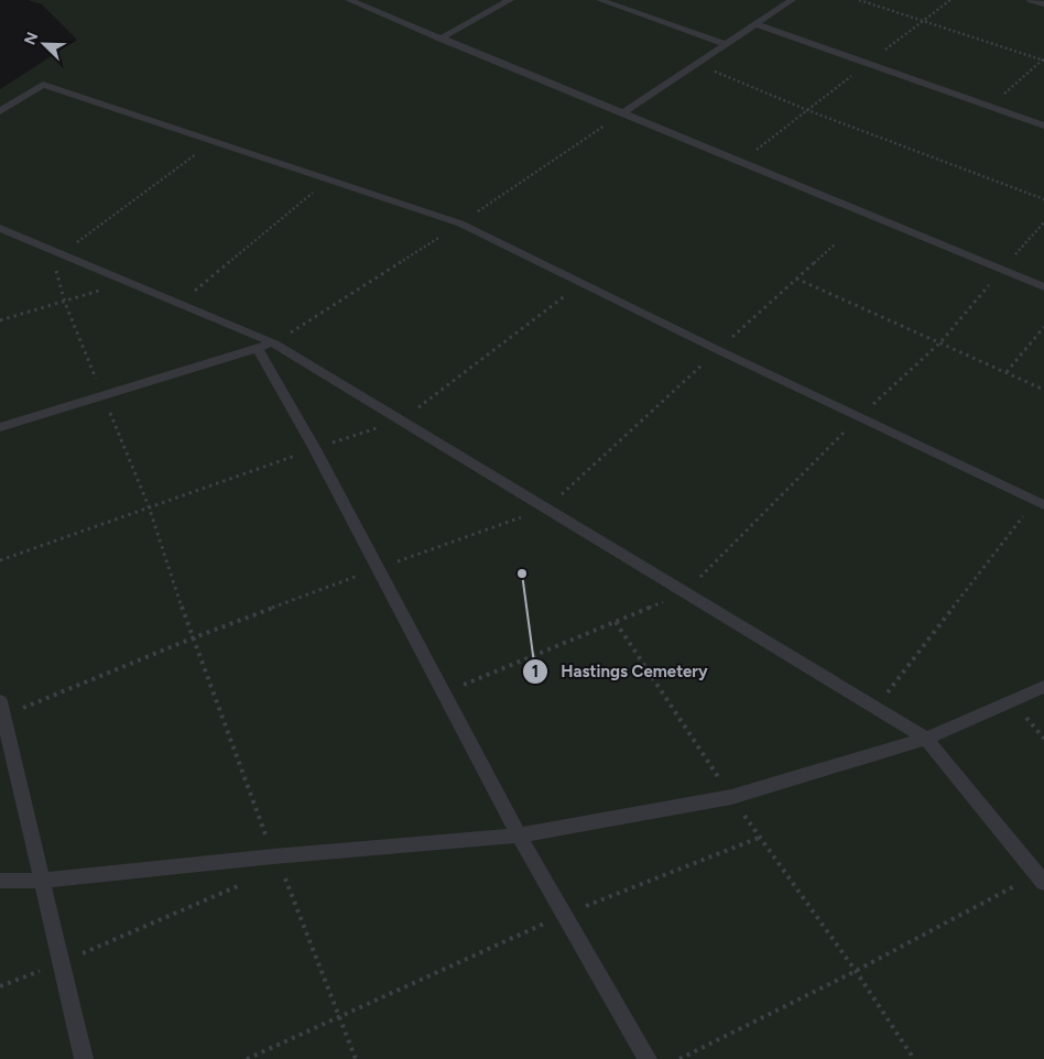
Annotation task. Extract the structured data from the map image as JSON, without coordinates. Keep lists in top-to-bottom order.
{
  "places": ["Hastings Cemetery"],
  "north": "top left"
}
